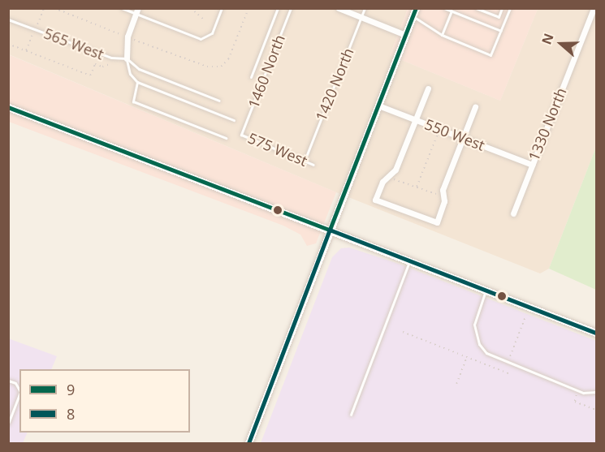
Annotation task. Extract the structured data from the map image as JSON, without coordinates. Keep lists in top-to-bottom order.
{
  "streets": {
    "street": ["1330 North", "550 West"],
    "lane": [
      "565 West",
      "1460 North",
      "1420 North",
      "575 West"
    ]
  },
  "crossings": [
    ["1460 North", "575 West"],
    ["1420 North", "575 West"],
    ["1330 North", "550 West"]
  ],
  "lines": ["transit line 9", "transit line 8"],
  "legend": ["9", "8"],
  "north": "left"
}
